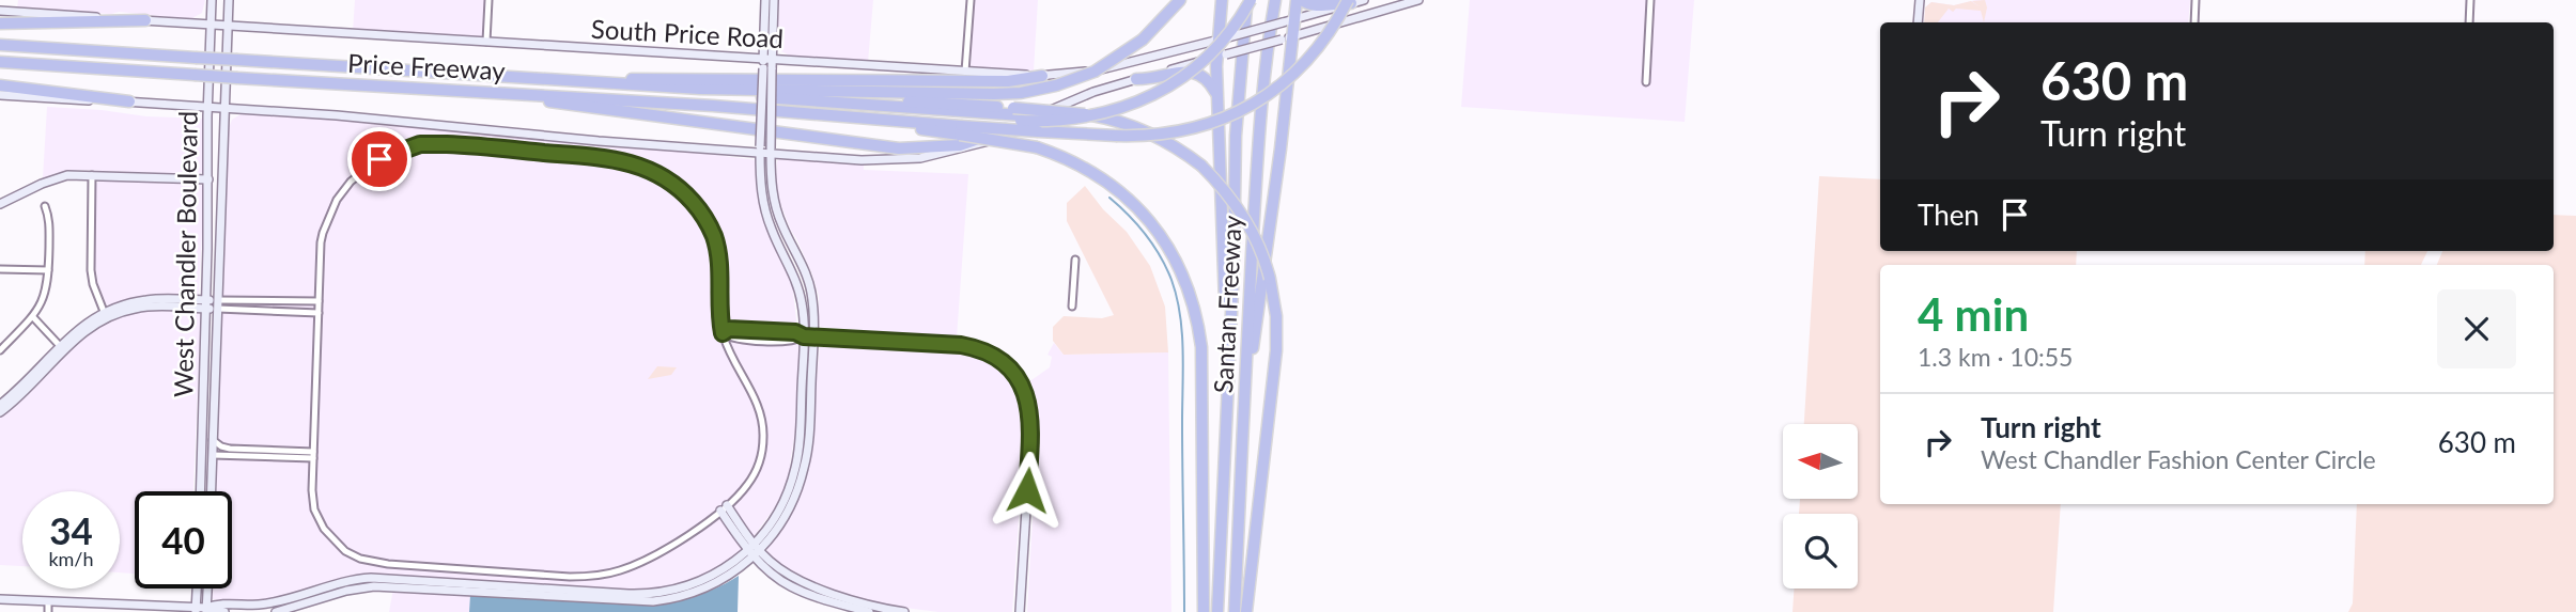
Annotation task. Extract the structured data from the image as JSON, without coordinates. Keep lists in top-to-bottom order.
{
  "streets": {
    "highway": ["Price Freeway", "Santan Freeway"],
    "main road": ["South Price Road", "West Chandler Boulevard"]
  },
  "crossings": [
    ["South Price Road", "West Chandler Boulevard"]
  ],
  "north": "left",
  "page": {
    "turn": ["630 m", "Turn right"],
    "then": "Then",
    "heading": ["4 min", "1.3 km · 10:55"],
    "list": [
      {
        "name": "Turn right",
        "note": "West Chandler Fashion Center Circle",
        "value": "630 m"
      }
    ],
    "speed": "34 km/h",
    "limit": "40"
  }
}
